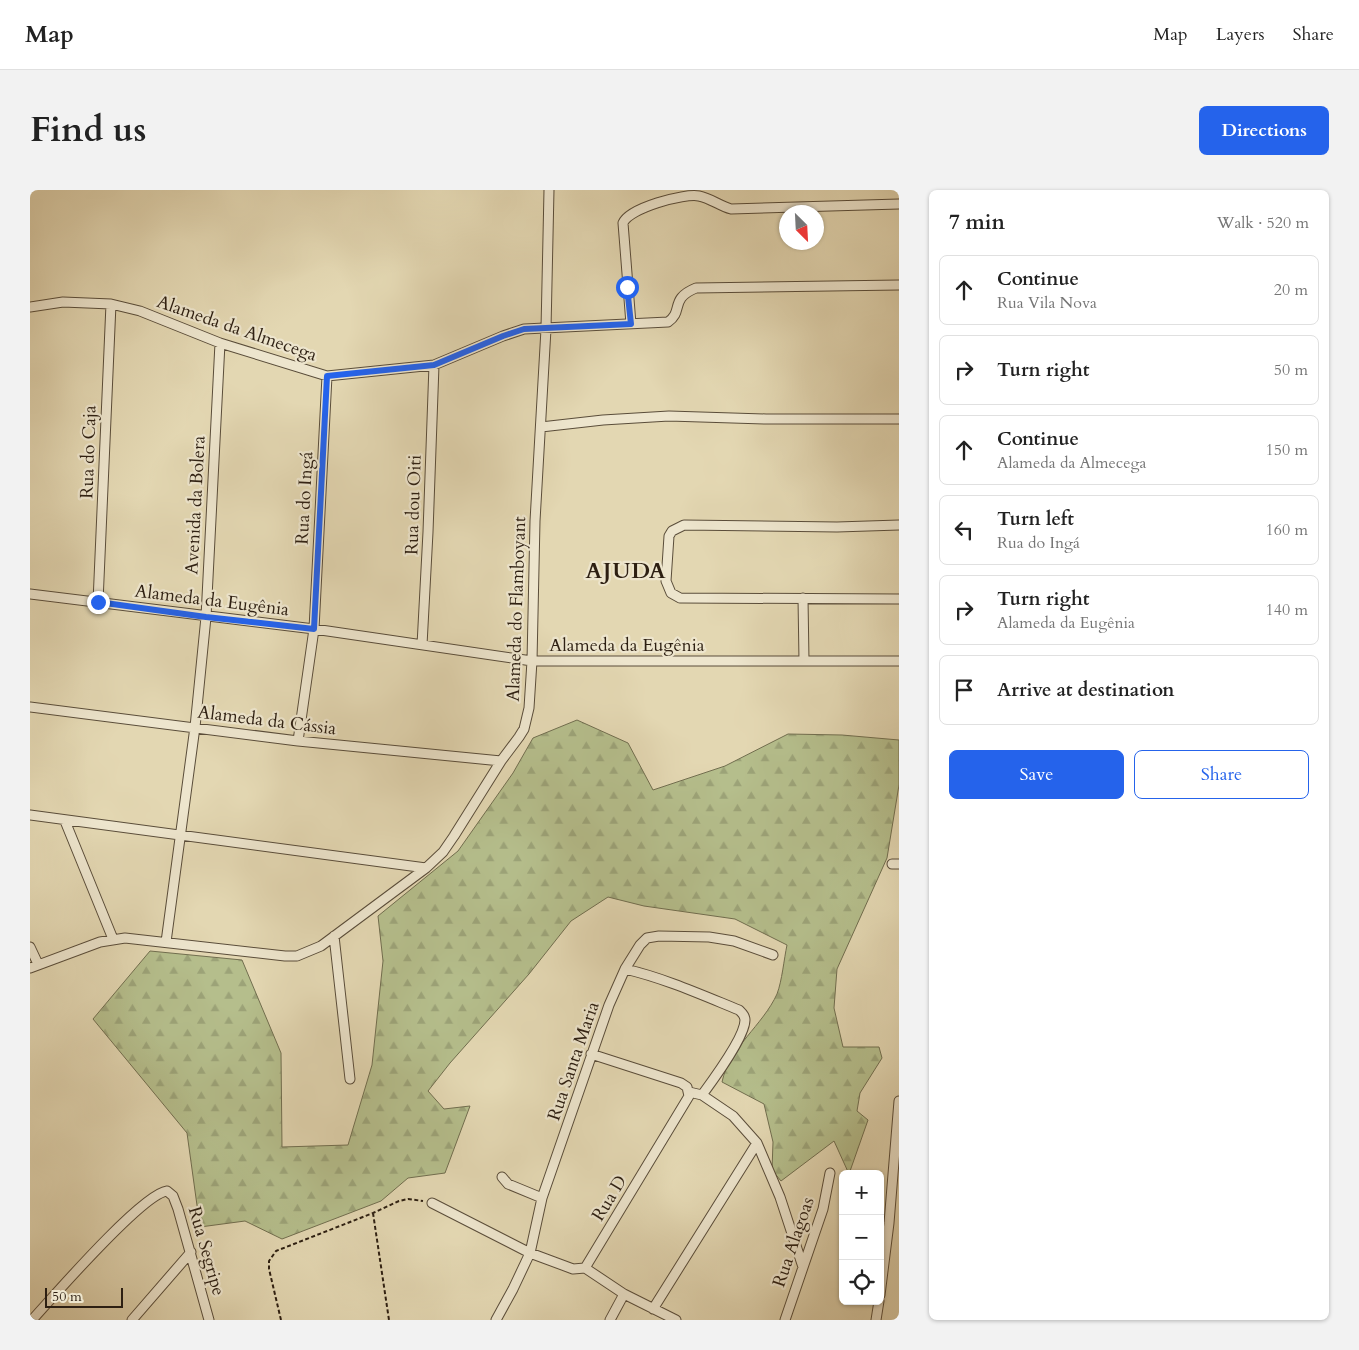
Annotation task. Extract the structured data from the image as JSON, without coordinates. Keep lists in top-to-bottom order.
{
  "streets": {
    "street": [
      "Alameda da Almecega",
      "Rua do Caja",
      "Rua do Ingá",
      "Avenida da Bolera",
      "Rua dou Oiti",
      "Alameda da Eugênia",
      "Alameda do Flamboyant",
      "Alameda da Cássia",
      "Rua Santa Maria",
      "Rua D",
      "Rua Alagoas",
      "Rua Segripe"
    ]
  },
  "crossings": [
    ["Alameda da Almecega", "Rua do Caja"],
    ["Alameda da Almecega", "Rua do Ingá"],
    ["Alameda da Almecega", "Avenida da Bolera"],
    ["Alameda da Almecega", "Rua dou Oiti"],
    ["Alameda da Almecega", "Alameda do Flamboyant"],
    ["Rua do Caja", "Alameda da Eugênia"],
    ["Rua do Ingá", "Alameda da Eugênia"],
    ["Rua do Ingá", "Alameda da Cássia"],
    ["Avenida da Bolera", "Alameda da Eugênia"],
    ["Avenida da Bolera", "Alameda do Flamboyant"],
    ["Avenida da Bolera", "Alameda da Cássia"],
    ["Rua dou Oiti", "Alameda da Eugênia"],
    ["Alameda da Eugênia", "Alameda do Flamboyant"],
    ["Alameda do Flamboyant", "Alameda da Cássia"]
  ],
  "districts": ["AJUDA"],
  "scale_bar": "50 m",
  "north": "bottom right",
  "page": {
    "header": "Map",
    "nav": ["Map", "Layers", "Share"],
    "title": "Find us",
    "buttons": [
      "Directions",
      ["Save", "Share"]
    ],
    "heading": ["7 min", "Walk · 520 m"],
    "list": [
      ["Continue", "Rua Vila Nova", "20 m"],
      ["Turn right", "50 m"],
      ["Continue", "Alameda da Almecega", "150 m"],
      ["Turn left", "Rua do Ingá", "160 m"],
      ["Turn right", "Alameda da Eugênia", "140 m"],
      "Arrive at destination"
    ],
    "map_buttons": ["+", "−"],
    "scale": "50 m"
  }
}
